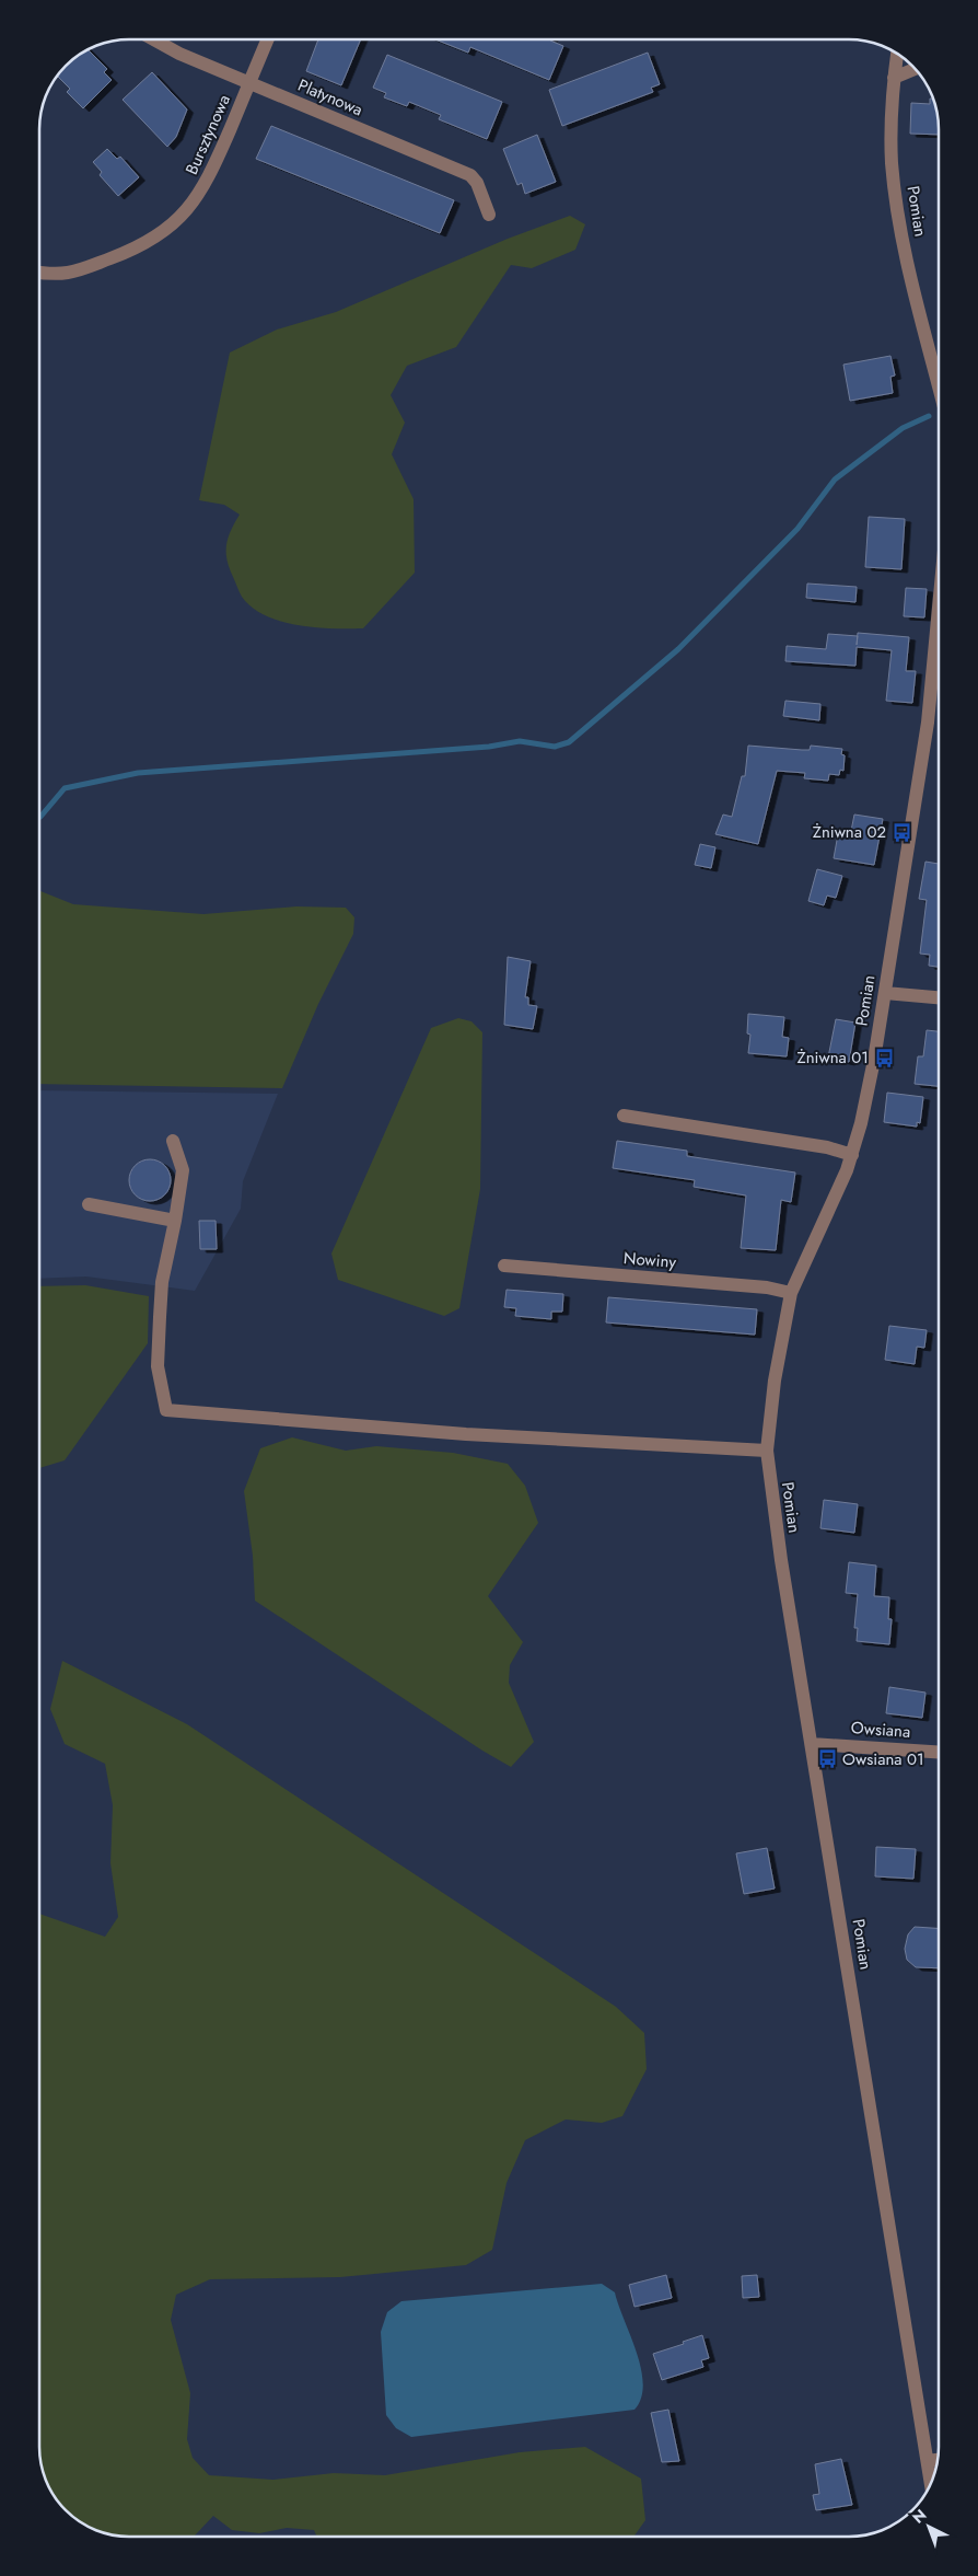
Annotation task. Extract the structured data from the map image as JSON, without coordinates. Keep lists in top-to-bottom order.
{
  "streets": {
    "street": [
      "Platynowa",
      "Bursztynowa",
      "Pomian",
      "Nowiny",
      "Owsiana"
    ]
  },
  "crossings": [
    ["Platynowa", "Bursztynowa"],
    ["Pomian", "Nowiny"],
    ["Pomian", "Owsiana"]
  ],
  "places": {
    "bus stop": ["Żniwna 02", "Żniwna 01", "Owsiana 01"]
  },
  "north": "top left"
}
